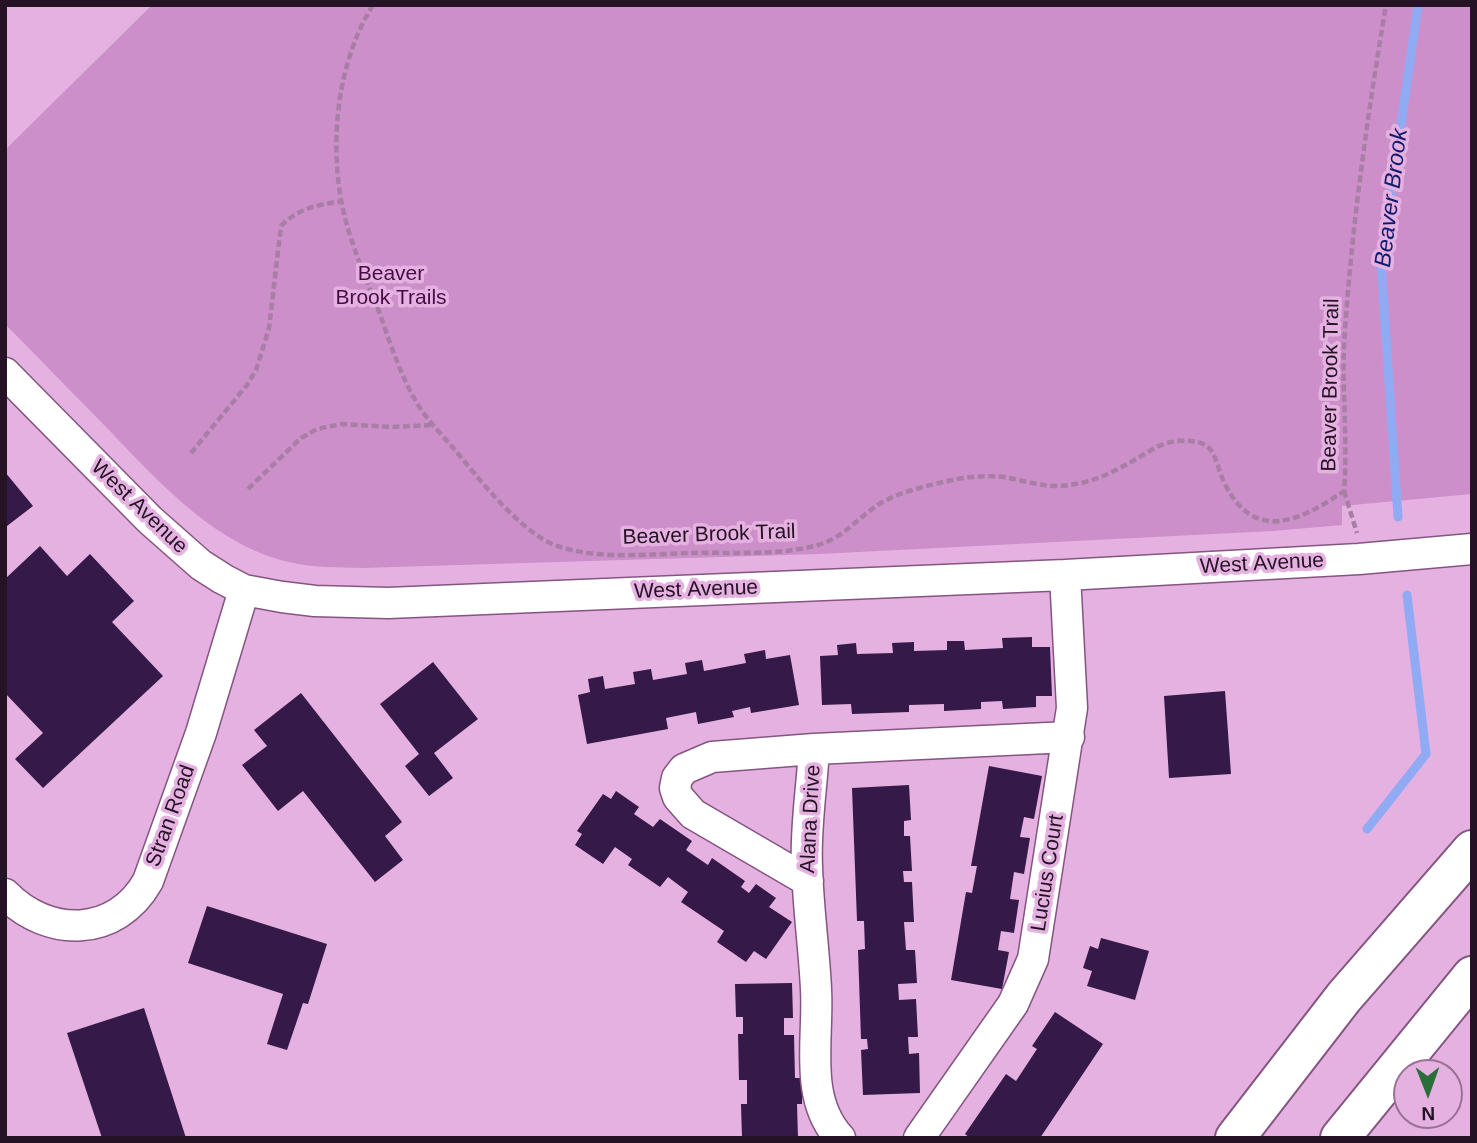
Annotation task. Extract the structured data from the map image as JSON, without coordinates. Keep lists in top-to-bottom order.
{
  "streets": {
    "street": [
      "West Avenue",
      "Stran Road",
      "Alana Drive",
      "Lucius Court"
    ],
    "path": ["Beaver Brook Trail"]
  },
  "crossings": [
    ["West Avenue", "Stran Road"],
    ["West Avenue", "Lucius Court"],
    ["Alana Drive", "Lucius Court"]
  ],
  "water": ["Beaver Brook"],
  "parks": ["Beaver Brook Trails"],
  "north": "bottom"
}
